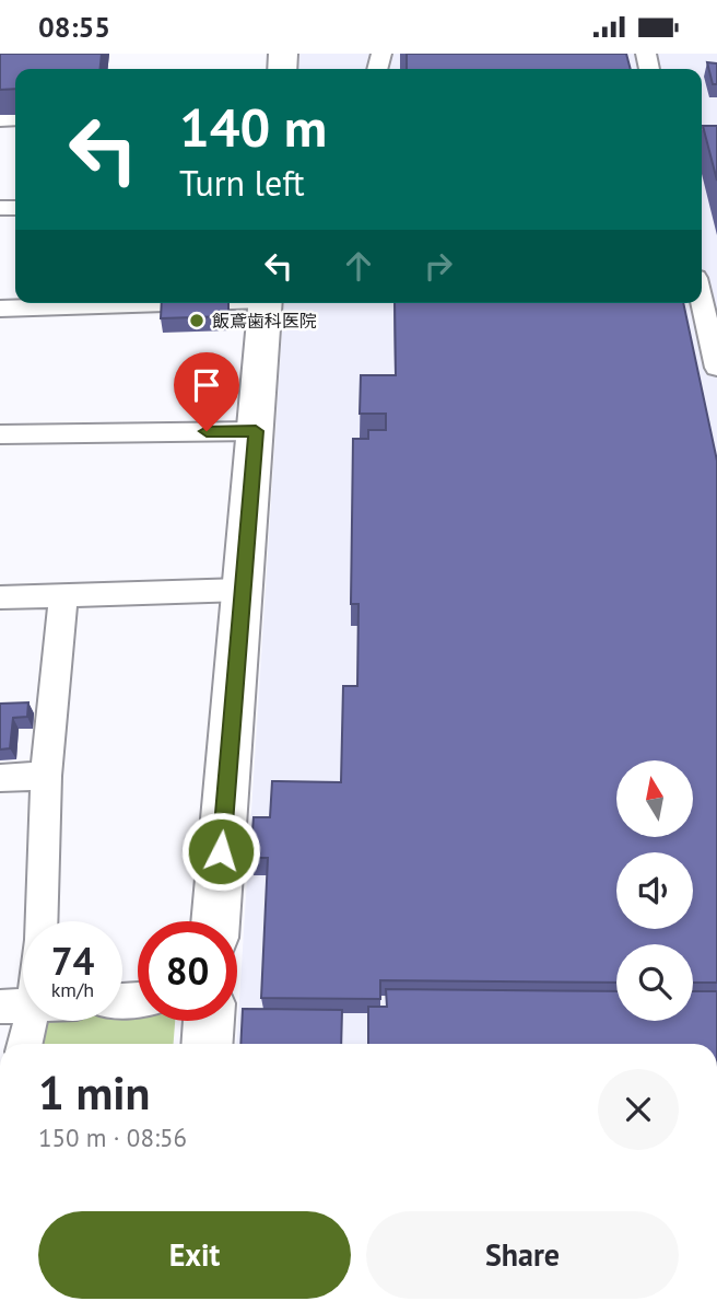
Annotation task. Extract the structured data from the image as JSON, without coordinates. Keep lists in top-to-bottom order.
{
  "places": ["飯鳶歯科医院"],
  "north": "top",
  "page": {
    "status": "08:55",
    "turn": ["140 m", "Turn left"],
    "speed": "74 km/h",
    "limit": "80",
    "heading": ["1 min", "150 m · 08:56"],
    "buttons": ["Exit", "Share"]
  }
}
